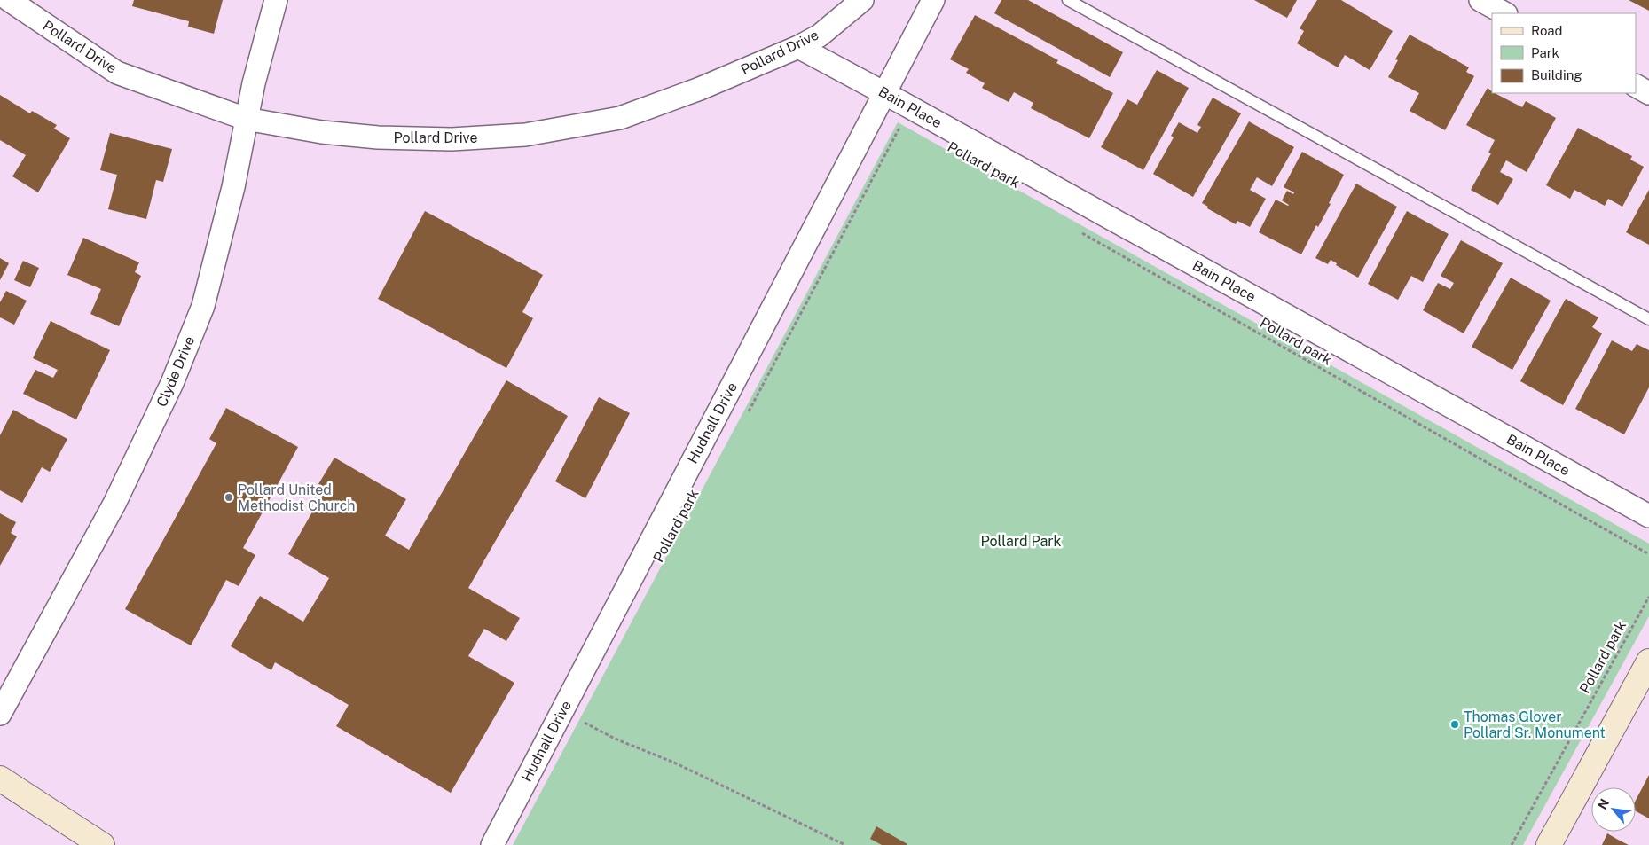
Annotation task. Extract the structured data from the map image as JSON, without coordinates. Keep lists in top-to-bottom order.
{
  "streets": {
    "street": [
      "Pollard Drive",
      "Bain Place",
      "Clyde Drive",
      "Hudnall Drive"
    ],
    "path": ["Pollard park"]
  },
  "crossings": [
    ["Pollard Drive", "Bain Place"],
    ["Pollard Drive", "Clyde Drive"],
    ["Bain Place", "Hudnall Drive"]
  ],
  "parks": ["Pollard Park"],
  "places": ["Pollard United Methodist Church", "Thomas Glover Pollard Sr. Monument"],
  "legend": ["Road", "Park", "Building"],
  "north": "top left"
}
